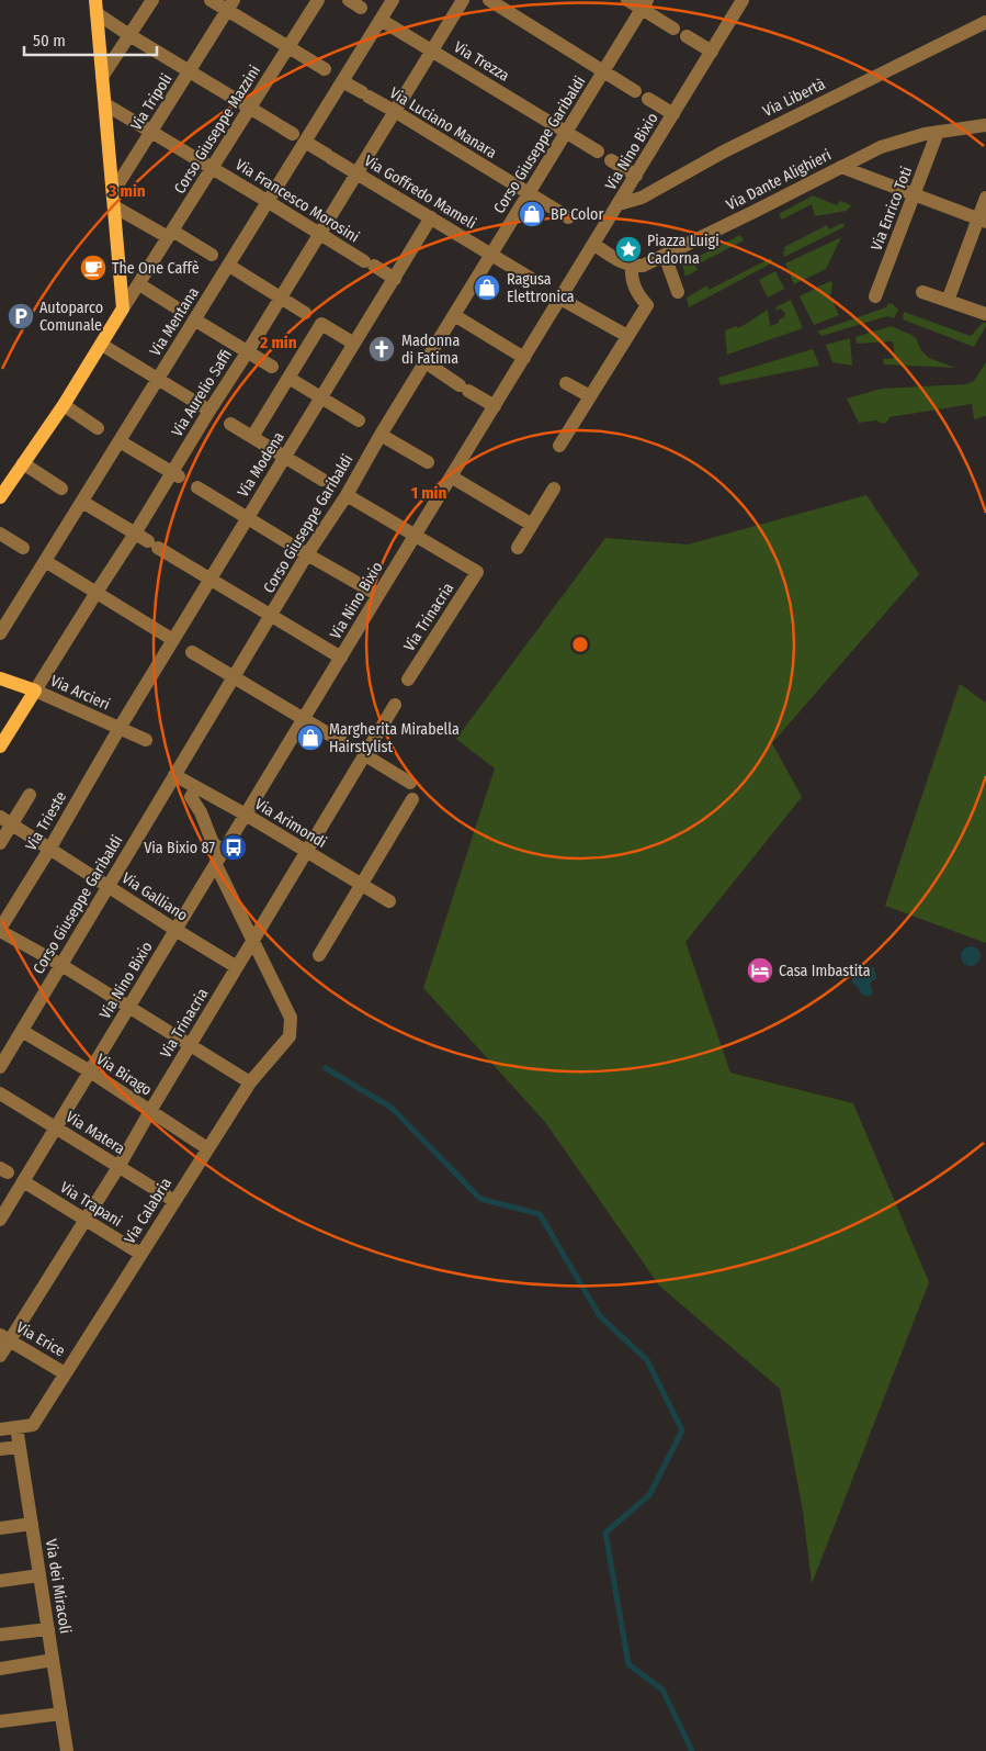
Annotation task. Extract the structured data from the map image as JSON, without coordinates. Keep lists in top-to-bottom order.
{
  "streets": {
    "main road": ["Corso Giuseppe Mazzini", "Via Arcieri"],
    "street": [
      "Via Trezza",
      "Via Libertà",
      "Via Tripoli",
      "Via Luciano Manara",
      "Corso Giuseppe Garibaldi",
      "Via Nino Bixio",
      "Via Dante Alighieri",
      "Via Goffredo Mameli",
      "Via Francesco Morosini",
      "Via Enrico Toti",
      "Via Mentana",
      "Via Aurelio Saffi",
      "Via Modena",
      "Via Trinacria",
      "Via Trieste",
      "Via Arimondi",
      "Via Galliano",
      "Via Birago",
      "Via Matera",
      "Via Trapani",
      "Via Calabria",
      "Via Erice",
      "Via dei Miracoli"
    ]
  },
  "crossings": [
    ["Via Trezza", "Corso Giuseppe Garibaldi"],
    ["Via Trezza", "Via Mentana"],
    ["Via Trezza", "Via Aurelio Saffi"],
    ["Via Libertà", "Via Nino Bixio"],
    ["Via Tripoli", "Via Francesco Morosini"],
    ["Via Luciano Manara", "Corso Giuseppe Garibaldi"],
    ["Via Luciano Manara", "Via Mentana"],
    ["Via Luciano Manara", "Via Aurelio Saffi"],
    ["Corso Giuseppe Mazzini", "Via Francesco Morosini"],
    ["Corso Giuseppe Garibaldi", "Via Goffredo Mameli"],
    ["Corso Giuseppe Garibaldi", "Via Arimondi"],
    ["Corso Giuseppe Garibaldi", "Via Galliano"],
    ["Corso Giuseppe Garibaldi", "Via Birago"],
    ["Via Nino Bixio", "Via Trinacria"],
    ["Via Nino Bixio", "Via Arimondi"],
    ["Via Nino Bixio", "Via Galliano"],
    ["Via Nino Bixio", "Via Birago"],
    ["Via Nino Bixio", "Via Matera"],
    ["Via Nino Bixio", "Via Trapani"],
    ["Via Dante Alighieri", "Via Enrico Toti"],
    ["Via Goffredo Mameli", "Via Mentana"],
    ["Via Goffredo Mameli", "Via Aurelio Saffi"],
    ["Via Goffredo Mameli", "Via Modena"],
    ["Via Francesco Morosini", "Via Mentana"],
    ["Via Francesco Morosini", "Via Aurelio Saffi"],
    ["Via Francesco Morosini", "Via Modena"],
    ["Via Aurelio Saffi", "Via Arcieri"],
    ["Via Modena", "Via Arcieri"],
    ["Via Modena", "Via Trieste"],
    ["Via Trinacria", "Via Arimondi"],
    ["Via Trinacria", "Via Galliano"],
    ["Via Trinacria", "Via Birago"],
    ["Via Trinacria", "Via Matera"],
    ["Via Trinacria", "Via Trapani"],
    ["Via Trinacria", "Via Calabria"],
    ["Via Trinacria", "Via Erice"],
    ["Via Arcieri", "Via Trieste"],
    ["Via Trieste", "Via Galliano"],
    ["Via Birago", "Via Calabria"],
    ["Via Matera", "Via Calabria"],
    ["Via Trapani", "Via Calabria"],
    ["Via Calabria", "Via Erice"],
    ["Via Calabria", "Via dei Miracoli"]
  ],
  "places": {
    "shop": ["BP Color", "Ragusa Elettronica", "Margherita Mirabella Hairstylist"],
    "place": ["Piazza Luigi Cadorna"],
    "cafe": ["The One Caffè"],
    "parking": ["Autoparco Comunale"],
    "church": ["Madonna di Fatima"],
    "bus stop": ["Via Bixio 87"],
    "hotel": ["Casa Imbastita"]
  },
  "scale_bar": "50 m",
  "rings": ["3 min", "2 min", "1 min"]
}
